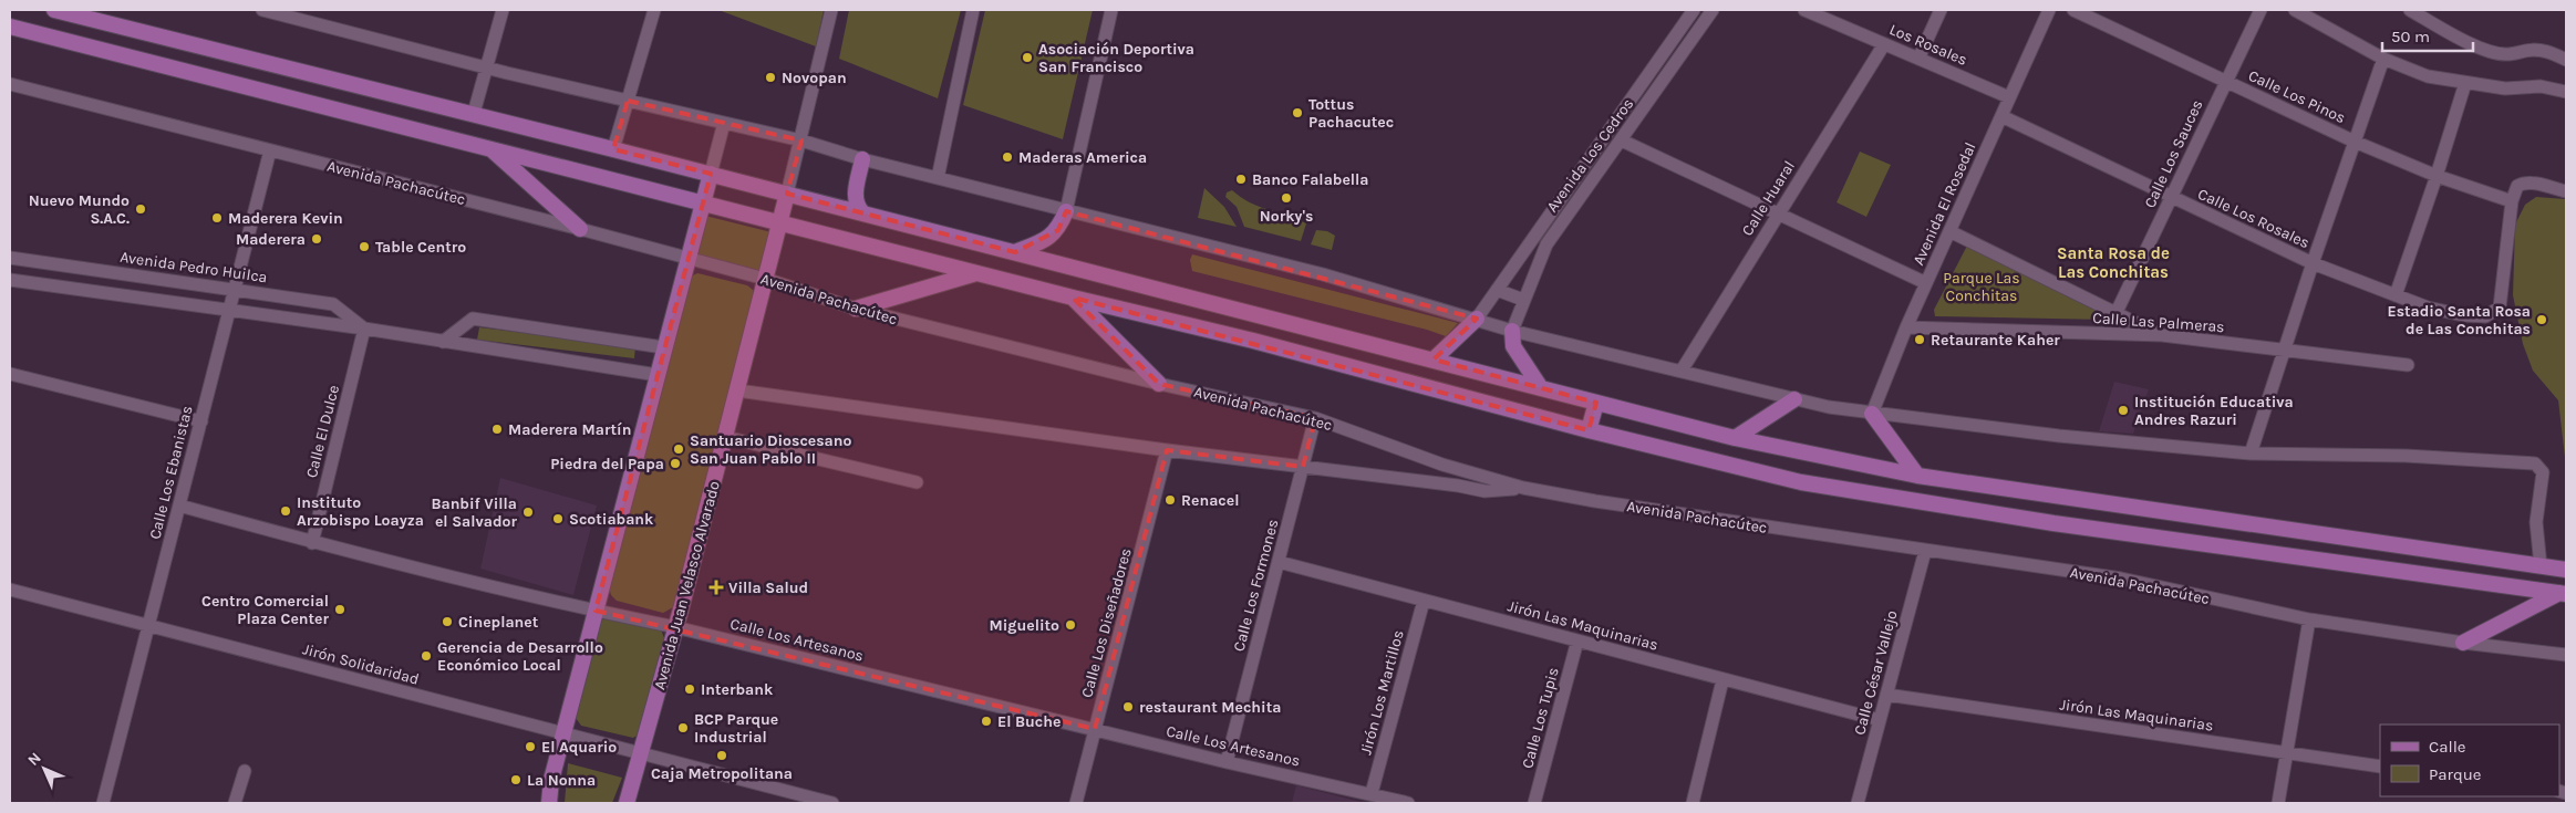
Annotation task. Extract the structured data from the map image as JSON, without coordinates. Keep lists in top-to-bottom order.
{
  "streets": {
    "main road": ["Avenida Juan Velasco Alvarado"],
    "street": [
      "Los Rosales",
      "Calle Los Pinos",
      "Calle Los Sauces",
      "Avenida Los Cedros",
      "Avenida Pachacútec",
      "Calle Huaral",
      "Avenida El Rosedal",
      "Calle Los Rosales",
      "Avenida Pedro Huilca",
      "Calle Las Palmeras",
      "Calle El Dulce",
      "Calle Los Ebanistas",
      "Calle Los Formones",
      "Calle Los Diseñadores",
      "Jirón Las Maquinarias",
      "Calle Los Artesanos",
      "Jirón Solidaridad",
      "Calle César Vallejo",
      "Jirón Los Martillos",
      "Calle Los Tupis"
    ]
  },
  "crossings": [
    ["Los Rosales", "Calle Huaral"],
    ["Los Rosales", "Avenida El Rosedal"],
    ["Calle Los Pinos", "Calle Los Sauces"],
    ["Calle Los Pinos", "Calle Los Rosales"],
    ["Calle Los Sauces", "Calle Los Rosales"],
    ["Avenida Pachacútec", "Calle Los Ebanistas"],
    ["Avenida Pachacútec", "Avenida Juan Velasco Alvarado"],
    ["Avenida Pachacútec", "Calle Los Formones"],
    ["Avenida Pachacútec", "Calle César Vallejo"],
    ["Avenida El Rosedal", "Calle Los Rosales"],
    ["Avenida El Rosedal", "Calle Las Palmeras"],
    ["Avenida Pedro Huilca", "Calle El Dulce"],
    ["Avenida Pedro Huilca", "Calle Los Ebanistas"],
    ["Calle El Dulce", "Calle Los Artesanos"],
    ["Calle Los Ebanistas", "Calle Los Artesanos"],
    ["Calle Los Ebanistas", "Jirón Solidaridad"],
    ["Avenida Juan Velasco Alvarado", "Calle Los Artesanos"],
    ["Avenida Juan Velasco Alvarado", "Jirón Solidaridad"],
    ["Calle Los Formones", "Jirón Las Maquinarias"],
    ["Calle Los Formones", "Calle Los Artesanos"],
    ["Calle Los Diseñadores", "Calle Los Artesanos"],
    ["Jirón Las Maquinarias", "Calle César Vallejo"],
    ["Jirón Las Maquinarias", "Jirón Los Martillos"],
    ["Jirón Las Maquinarias", "Calle Los Tupis"],
    ["Calle Los Artesanos", "Jirón Los Martillos"]
  ],
  "districts": ["Santa Rosa de Las Conchitas"],
  "parks": ["Parque Las Conchitas"],
  "places": {
    "other": [
      "Asociación Deportiva San Francisco",
      "Novopan",
      "Tottus Pachacutec",
      "Maderas America",
      "Banco Falabella",
      "Norky's",
      "Nuevo Mundo S.A.C.",
      "Maderera Kevin",
      "Maderera",
      "Table Centro",
      "Estadio Santa Rosa de Las Conchitas",
      "Retaurante Kaher",
      "Institución Educativa Andres Razuri",
      "Maderera Martín",
      "Santuario Dioscesano San Juan Pablo II",
      "Piedra del Papa",
      "Renacel",
      "Instituto Arzobispo Loayza",
      "Banbif Villa el Salvador",
      "Scotiabank",
      "Centro Comercial Plaza Center",
      "Cineplanet",
      "Miguelito",
      "Gerencia de Desarrollo Económico Local",
      "Interbank",
      "restaurant Mechita",
      "El Buche",
      "BCP Parque Industrial",
      "El Aquario",
      "Caja Metropolitana",
      "La Nonna"
    ],
    "health": ["Villa Salud"]
  },
  "legend": ["Calle", "Parque"],
  "scale_bar": "50 m",
  "north": "top left"
}
